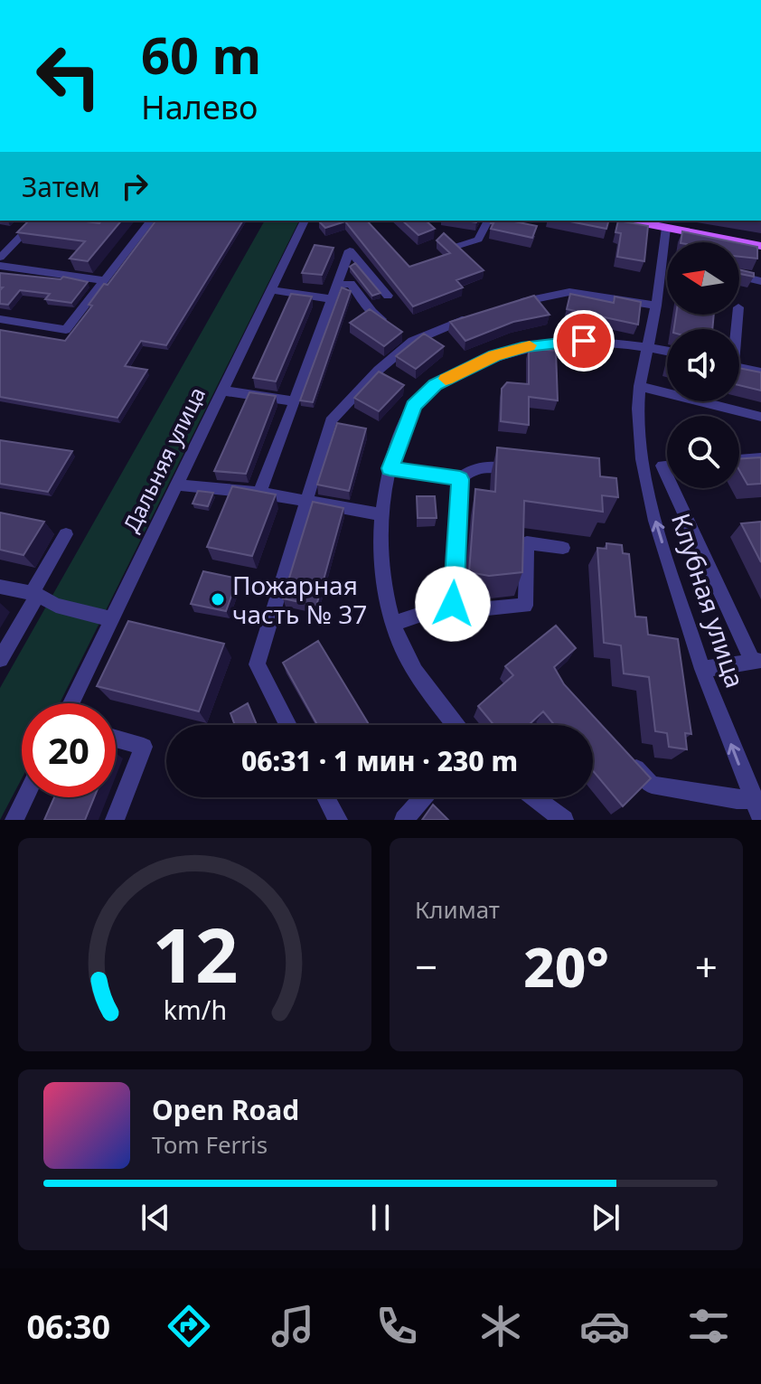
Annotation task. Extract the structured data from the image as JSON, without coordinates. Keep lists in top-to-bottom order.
{
  "streets": {
    "street": ["Дальняя улица", "Клубная улица"]
  },
  "places": ["Пожарная часть № 37"],
  "north": "left",
  "page": {
    "turn": ["60 m", "Налево"],
    "then": "Затем",
    "limit": "20",
    "trip": "06:31 · 1 мин · 230 m",
    "tile": "Климат",
    "heat": ["−", "20°", "+"],
    "song": ["Open Road", "Tom Ferris"],
    "tabs": "06:30",
    "gauge": ["12", "km/h"]
  }
}
